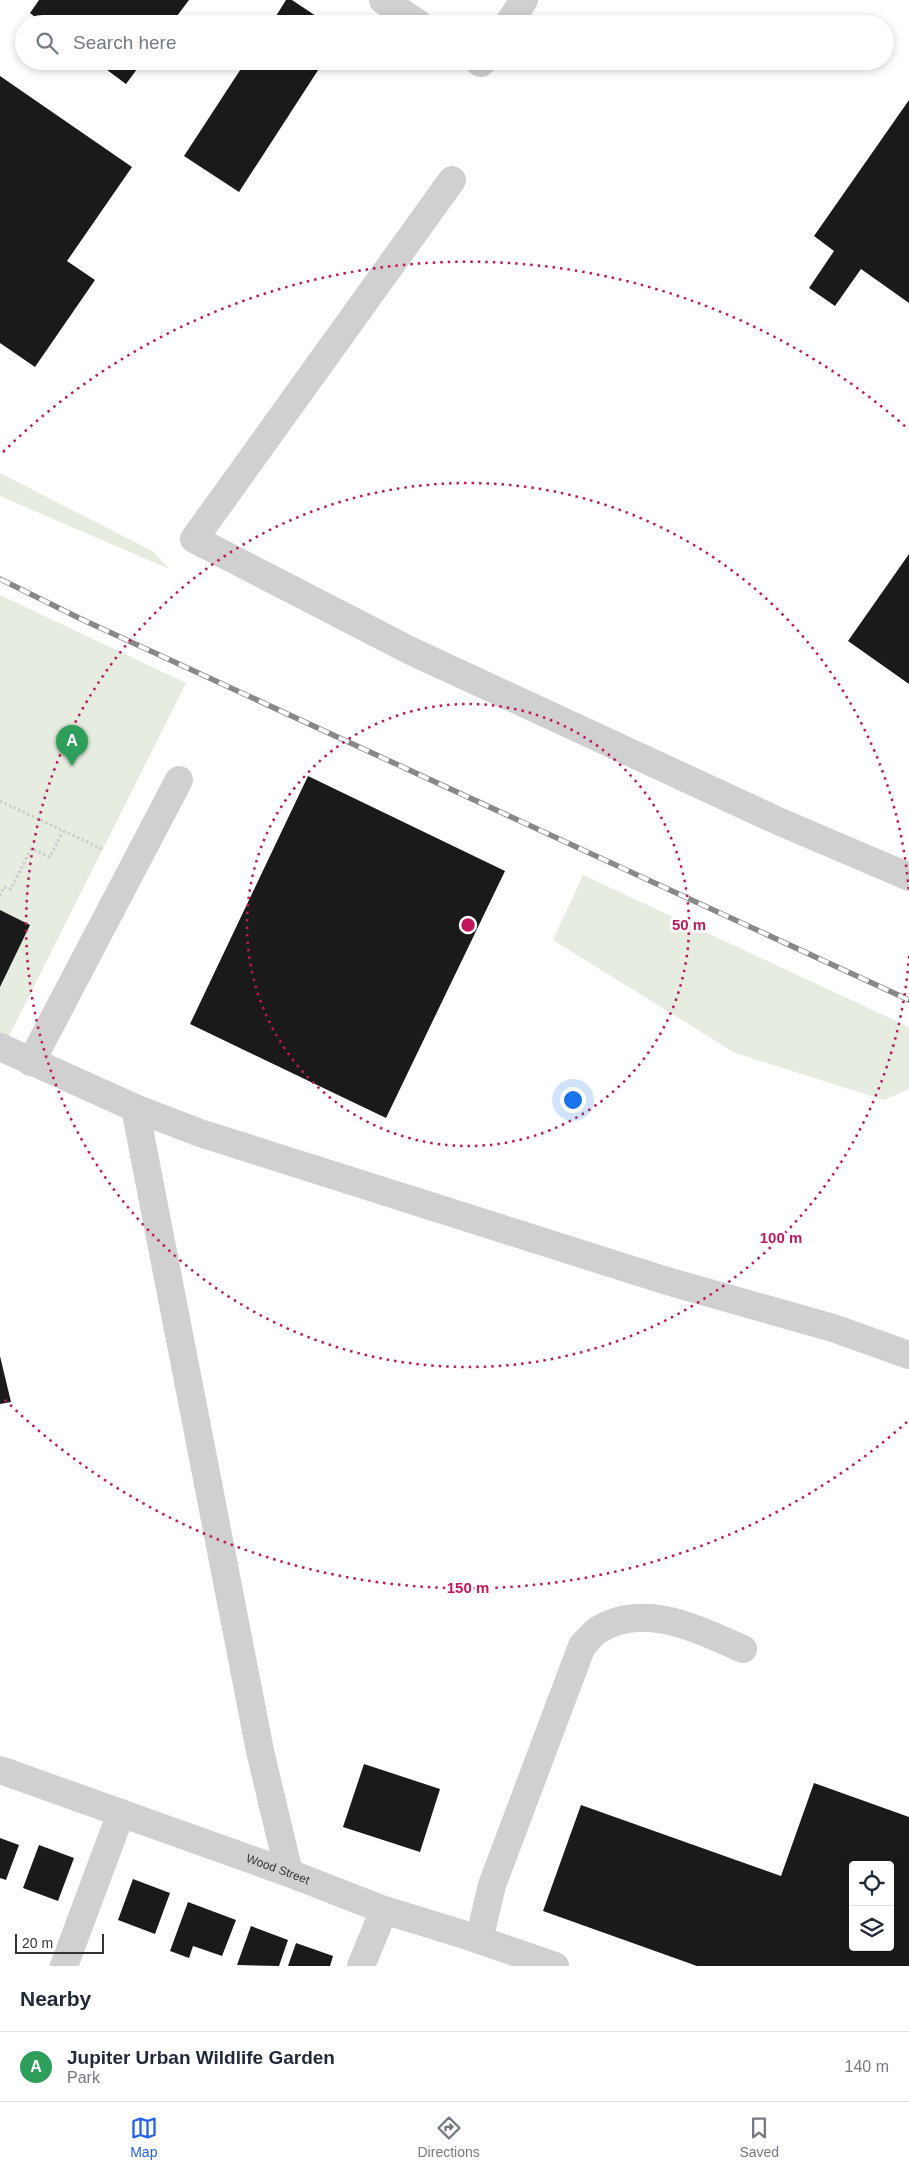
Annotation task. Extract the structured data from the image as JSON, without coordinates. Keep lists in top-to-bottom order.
{
  "streets": {
    "street": ["Wood Street"]
  },
  "scale_bar": "20 m",
  "page": {
    "search": "Search here",
    "pins": "A",
    "scale": "20 m",
    "heading": "Nearby",
    "list": [
      {
        "mark": "A",
        "name": "Jupiter Urban Wildlife Garden",
        "note": "Park",
        "value": "140 m"
      }
    ],
    "nav": ["Map", "Directions", "Saved"]
  },
  "rings": ["50 m", "100 m", "150 m"]
}
